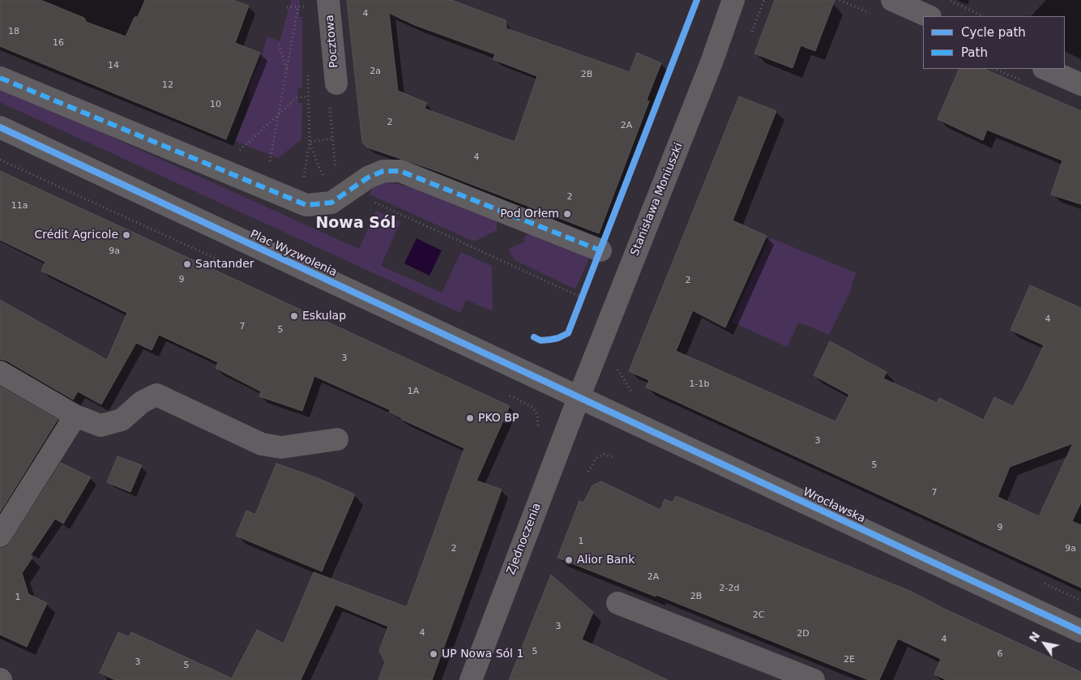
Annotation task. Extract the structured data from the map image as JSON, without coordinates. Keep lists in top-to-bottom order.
{
  "streets": {
    "street": [
      "Pocztowa",
      "Stanisława Moniuszki",
      "Plac Wyzwolenia",
      "Wrocławska",
      "Zjednoczenia"
    ]
  },
  "crossings": [
    ["Stanisława Moniuszki", "Plac Wyzwolenia"],
    ["Stanisława Moniuszki", "Wrocławska"],
    ["Stanisława Moniuszki", "Zjednoczenia"],
    ["Plac Wyzwolenia", "Wrocławska"],
    ["Plac Wyzwolenia", "Zjednoczenia"],
    ["Wrocławska", "Zjednoczenia"]
  ],
  "districts": ["Nowa Sól"],
  "places": [
    "Pod Orłem",
    "Crédit Agricole",
    "Santander",
    "Eskulap",
    "PKO BP",
    "Alior Bank",
    "UP Nowa Sól 1"
  ],
  "house_numbers": [
    "4",
    "18",
    "16",
    "14",
    "2a",
    "2B",
    "12",
    "10",
    "2",
    "2A",
    "4",
    "2",
    "11a",
    "9a",
    "9",
    "2",
    "4",
    "7",
    "5",
    "3",
    "1-1b",
    "1A",
    "3",
    "5",
    "7",
    "9",
    "1",
    "2",
    "9a",
    "2A",
    "2-2d",
    "2B",
    "1",
    "2C",
    "3",
    "4",
    "2D",
    "4",
    "5",
    "6",
    "2E",
    "3",
    "5"
  ],
  "legend": ["Cycle path", "Path"],
  "north": "top left"
}
